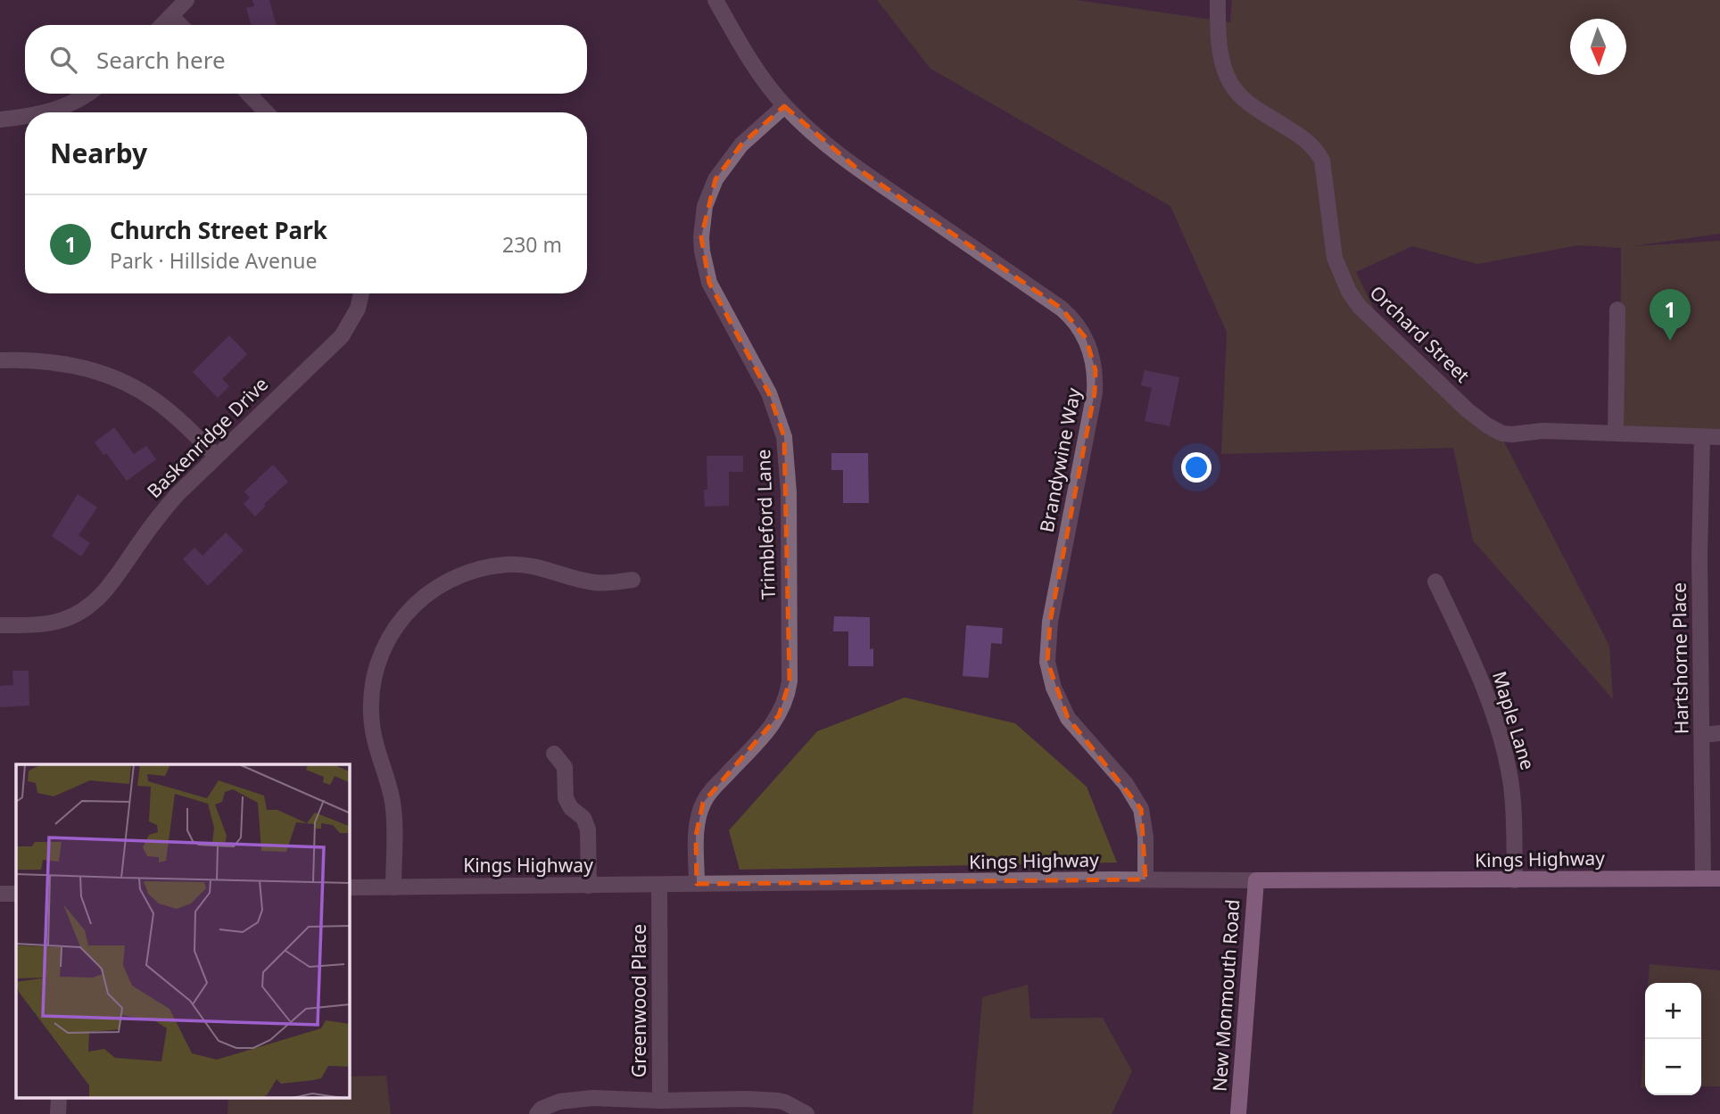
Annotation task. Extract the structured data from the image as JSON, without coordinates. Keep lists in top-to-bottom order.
{
  "streets": {
    "main road": ["Kings Highway", "New Monmouth Road"],
    "street": [
      "Orchard Street",
      "Baskenridge Drive",
      "Brandywine Way",
      "Trimbleford Lane",
      "Hartshorne Place",
      "Maple Lane",
      "Greenwood Place"
    ]
  },
  "crossings": [
    ["Orchard Street", "Hartshorne Place"],
    ["Brandywine Way", "Trimbleford Lane"],
    ["Brandywine Way", "Kings Highway"],
    ["Trimbleford Lane", "Kings Highway"],
    ["Hartshorne Place", "Kings Highway"],
    ["Maple Lane", "Kings Highway"],
    ["Kings Highway", "New Monmouth Road"],
    ["Kings Highway", "Greenwood Place"]
  ],
  "north": "bottom",
  "page": {
    "search": "Search here",
    "heading": "Nearby",
    "list": [
      {
        "mark": "1",
        "name": "Church Street Park",
        "note": "Park · Hillside Avenue",
        "value": "230 m"
      }
    ],
    "pins": "1",
    "map_buttons": ["+", "−"]
  }
}
